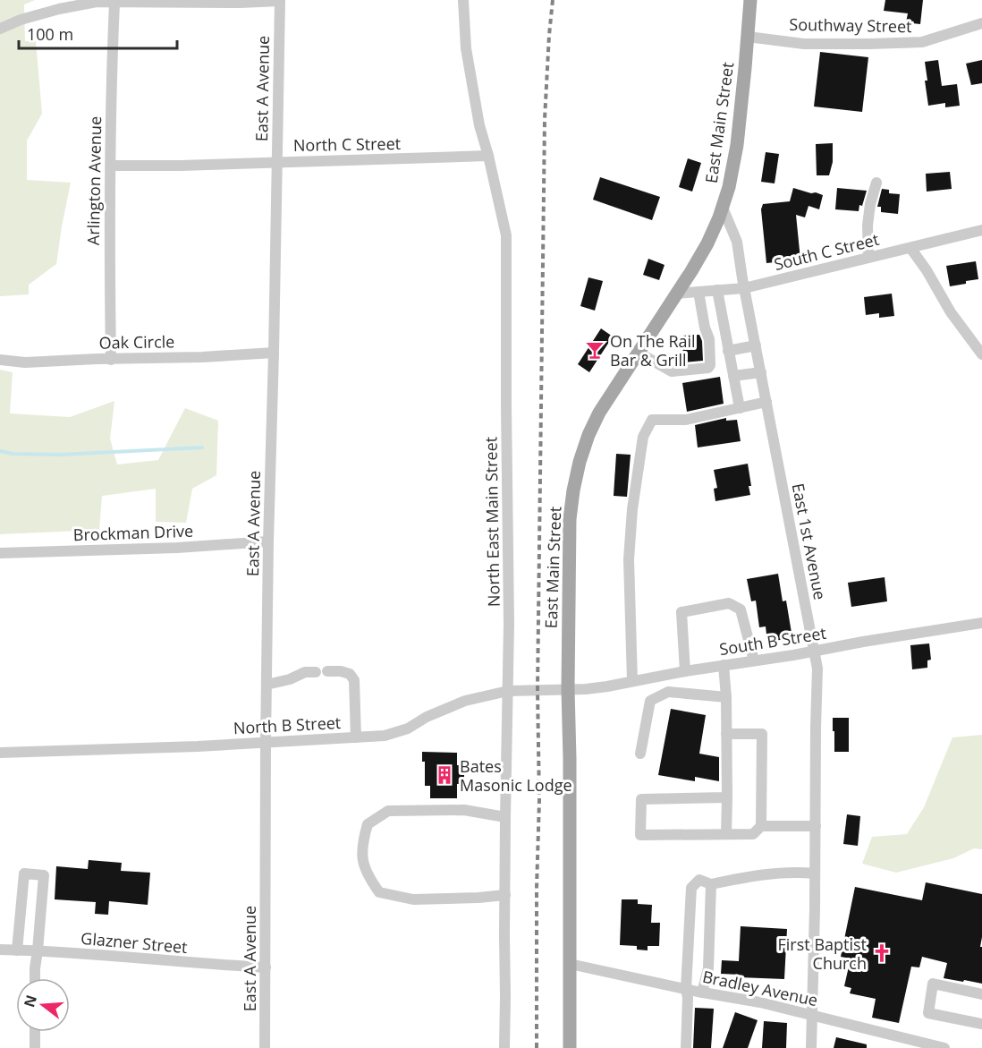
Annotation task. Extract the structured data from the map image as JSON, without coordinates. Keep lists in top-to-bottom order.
{
  "streets": {
    "main road": ["East Main Street"],
    "street": [
      "Southway Street",
      "East A Avenue",
      "North C Street",
      "Arlington Avenue",
      "South C Street",
      "Oak Circle",
      "North East Main Street",
      "Brockman Drive",
      "East 1st Avenue",
      "South B Street",
      "North B Street",
      "Glazner Street",
      "Bradley Avenue"
    ]
  },
  "crossings": [
    ["Southway Street", "East Main Street"],
    ["East A Avenue", "North C Street"],
    ["East A Avenue", "Oak Circle"],
    ["East A Avenue", "Brockman Drive"],
    ["East A Avenue", "North B Street"],
    ["East A Avenue", "Glazner Street"],
    ["East Main Street", "South C Street"],
    ["East Main Street", "East 1st Avenue"],
    ["East Main Street", "South B Street"],
    ["East Main Street", "North B Street"],
    ["East Main Street", "Bradley Avenue"],
    ["North C Street", "Arlington Avenue"],
    ["North C Street", "North East Main Street"],
    ["Arlington Avenue", "Oak Circle"],
    ["South C Street", "East 1st Avenue"],
    ["North East Main Street", "North B Street"],
    ["East 1st Avenue", "South B Street"],
    ["East 1st Avenue", "Bradley Avenue"],
    ["South B Street", "North B Street"]
  ],
  "places": {
    "bar": ["On The Rail Bar & Grill"],
    "building": ["Bates Masonic Lodge"],
    "church": ["First Baptist Church"]
  },
  "scale_bar": "100 m",
  "north": "left"
}
